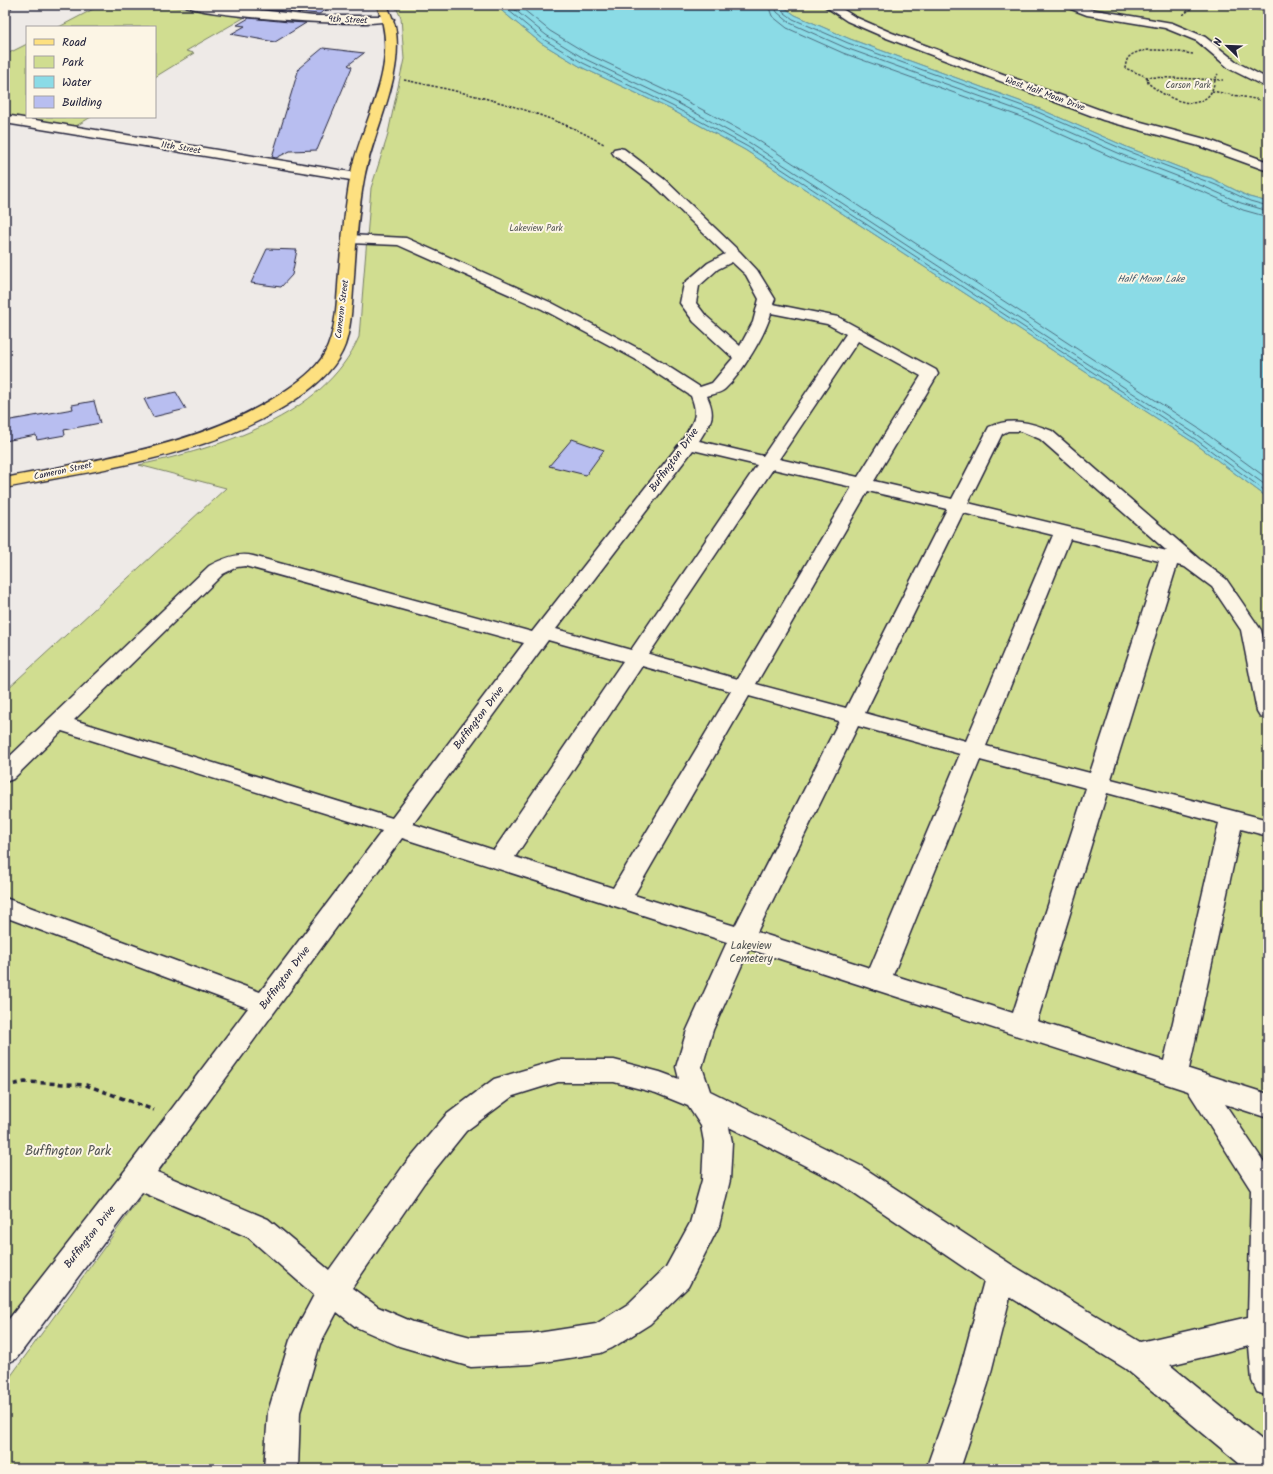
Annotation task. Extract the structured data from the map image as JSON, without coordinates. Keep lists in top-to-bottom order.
{
  "streets": {
    "main road": ["Cameron Street"],
    "street": [
      "9th Street",
      "West Half Moon Drive",
      "11th Street",
      "Buffington Drive"
    ]
  },
  "crossings": [
    ["9th Street", "Cameron Street"],
    ["11th Street", "Cameron Street"]
  ],
  "water": ["Half Moon Lake"],
  "parks": [
    "Carson Park",
    "Lakeview Park",
    "Lakeview Cemetery",
    "Buffington Park"
  ],
  "legend": [
    "Road",
    "Park",
    "Water",
    "Building"
  ],
  "north": "top left"
}
